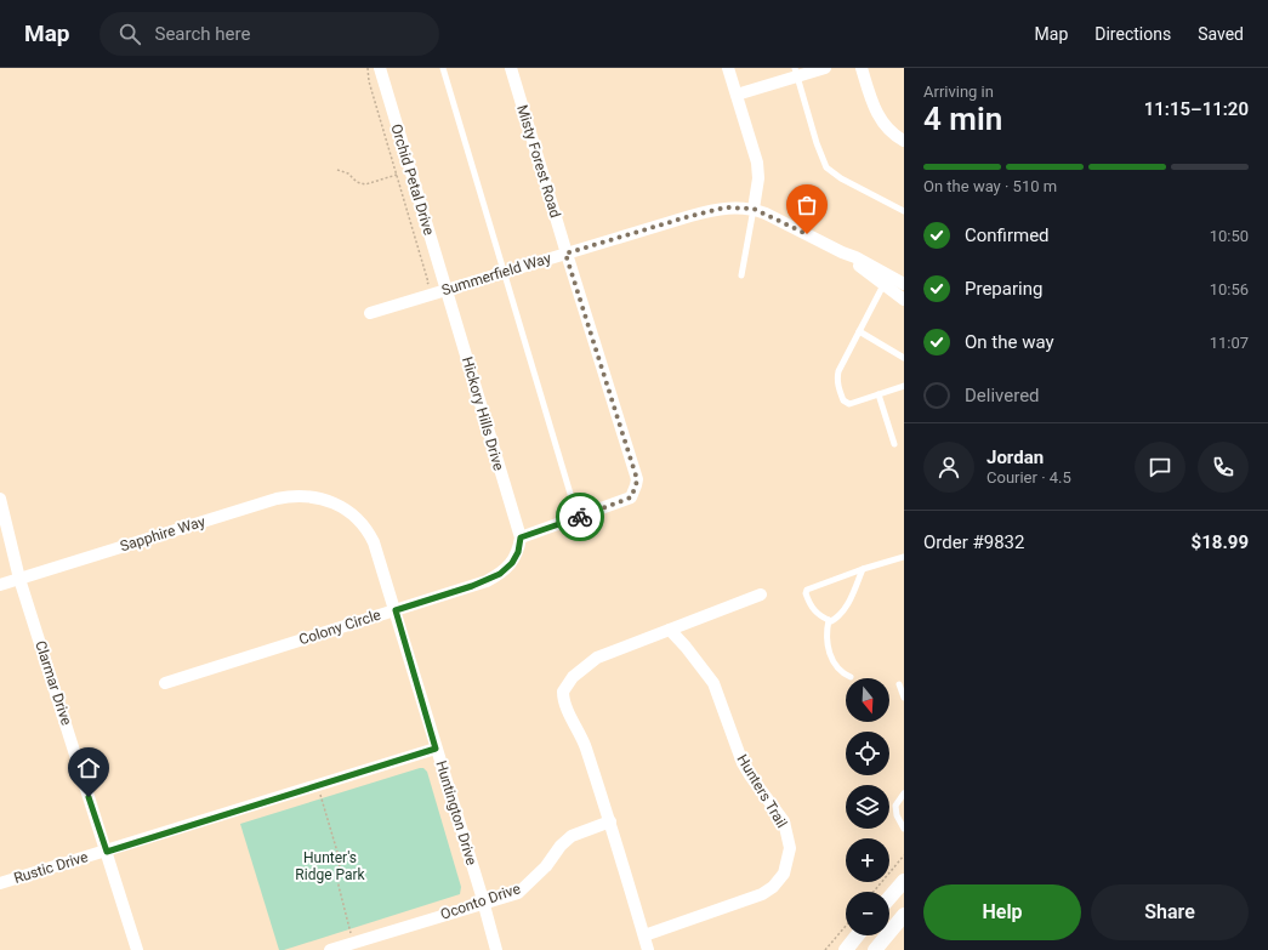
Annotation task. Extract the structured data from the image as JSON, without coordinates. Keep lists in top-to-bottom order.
{
  "streets": {
    "street": [
      "Misty Forest Road",
      "Orchid Petal Drive",
      "Summerfield Way",
      "Hickory Hills Drive",
      "Sapphire Way",
      "Colony Circle",
      "Clarmar Drive",
      "Hunters Trail",
      "Huntington Drive",
      "Rustic Drive",
      "Oconto Drive"
    ]
  },
  "crossings": [
    ["Misty Forest Road", "Summerfield Way"],
    ["Orchid Petal Drive", "Summerfield Way"],
    ["Orchid Petal Drive", "Hickory Hills Drive"],
    ["Summerfield Way", "Hickory Hills Drive"],
    ["Hickory Hills Drive", "Colony Circle"],
    ["Sapphire Way", "Clarmar Drive"],
    ["Sapphire Way", "Huntington Drive"],
    ["Colony Circle", "Huntington Drive"],
    ["Clarmar Drive", "Rustic Drive"],
    ["Huntington Drive", "Rustic Drive"],
    ["Huntington Drive", "Oconto Drive"]
  ],
  "parks": ["Hunter's Ridge Park"],
  "north": "bottom",
  "page": {
    "header": "Map",
    "search": "Search here",
    "nav": ["Map", "Directions", "Saved"],
    "heading": ["4 min", "Arriving in", "11:15–11:20"],
    "panel": [
      "Jordan",
      "Courier · 4.5",
      "Order #9832",
      "$18.99"
    ],
    "bar": "On the way · 510 m",
    "list": [
      ["Confirmed", "10:50"],
      ["Preparing", "10:56"],
      ["On the way", "11:07"],
      "Delivered"
    ],
    "map_buttons": ["+", "−"],
    "buttons": ["Help", "Share"]
  }
}
